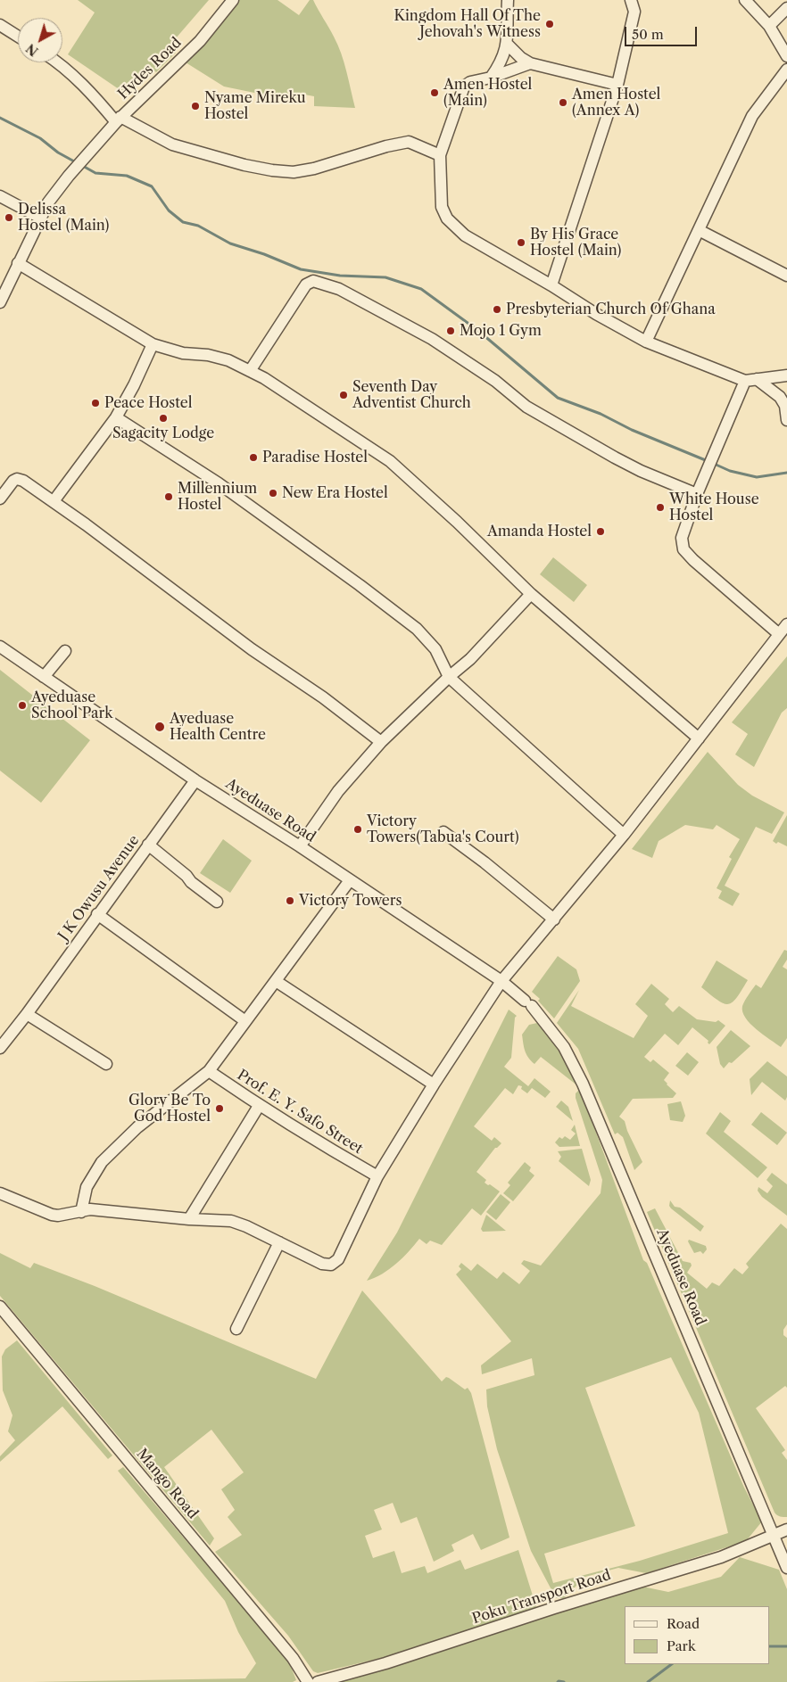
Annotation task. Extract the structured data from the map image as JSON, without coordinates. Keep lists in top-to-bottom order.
{
  "streets": {
    "street": [
      "Hydes Road",
      "Ayeduase Road",
      "J K Owusu Avenue",
      "Prof. E. Y. Safo Street",
      "Mango Road",
      "Poku Transport Road"
    ]
  },
  "crossings": [
    ["Ayeduase Road", "J K Owusu Avenue"],
    ["Ayeduase Road", "Poku Transport Road"]
  ],
  "places": [
    "Kingdom Hall Of The Jehovah's Witness",
    "Amen Hostel (Main)",
    "Amen Hostel (Annex A)",
    "Nyame Mireku Hostel",
    "Delissa Hostel (Main)",
    "By His Grace Hostel (Main)",
    "Presbyterian Church Of Ghana",
    "Mojo 1 Gym",
    "Seventh Day Adventist Church",
    "Peace Hostel",
    "Sagacity Lodge",
    "Paradise Hostel",
    "New Era Hostel",
    "Millennium Hostel",
    "White House Hostel",
    "Amanda Hostel",
    "Ayeduase School Park",
    "Ayeduase Health Centre",
    "Victory Towers(Tabua's Court)",
    "Victory Towers",
    "Glory Be To God Hostel"
  ],
  "legend": ["Road", "Park"],
  "scale_bar": "50 m",
  "north": "bottom left"
}
